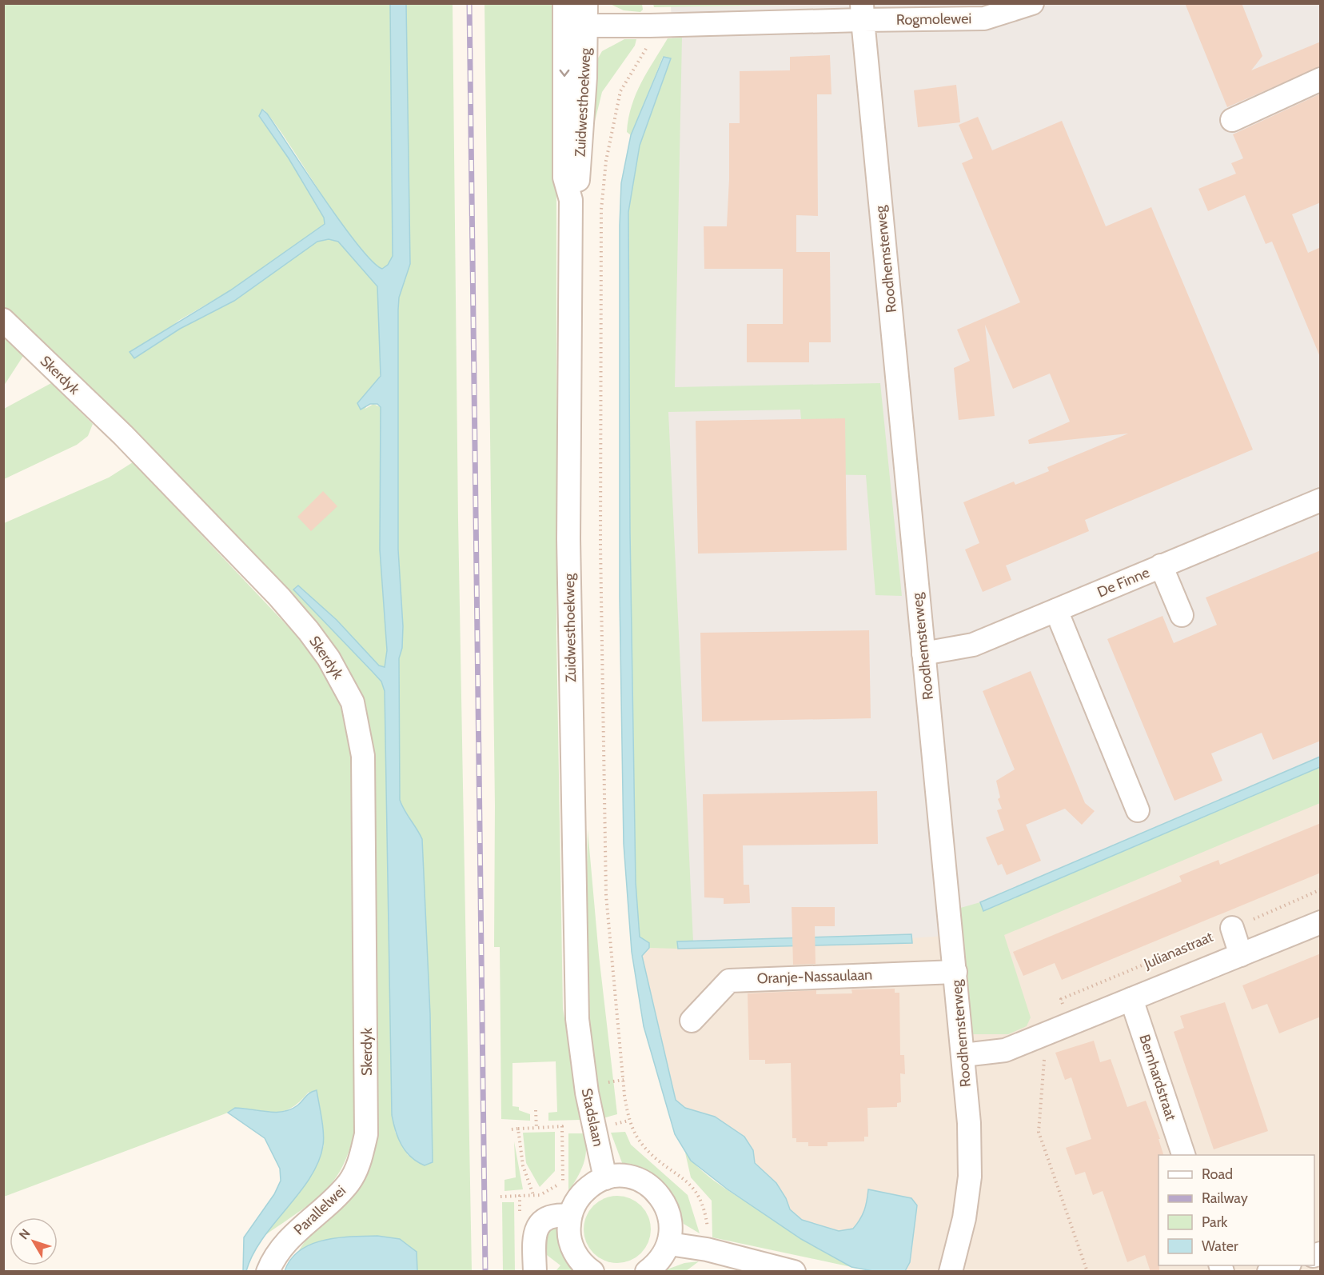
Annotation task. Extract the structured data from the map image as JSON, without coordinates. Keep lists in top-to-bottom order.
{
  "streets": {
    "street": [
      "Rogmolewei",
      "Zuidwesthoekweg",
      "Roodhemsterweg",
      "Skerdyk",
      "De Finne",
      "Julianastraat",
      "Oranje-Nassaulaan",
      "Bernhardstraat",
      "Stadslaan",
      "Parallelwei"
    ]
  },
  "crossings": [
    ["Rogmolewei", "Roodhemsterweg"],
    ["Zuidwesthoekweg", "Stadslaan"],
    ["Roodhemsterweg", "De Finne"],
    ["Roodhemsterweg", "Julianastraat"],
    ["Roodhemsterweg", "Oranje-Nassaulaan"],
    ["Skerdyk", "Parallelwei"],
    ["Julianastraat", "Bernhardstraat"]
  ],
  "legend": [
    "Road",
    "Railway",
    "Park",
    "Water"
  ],
  "north": "top left"
}
